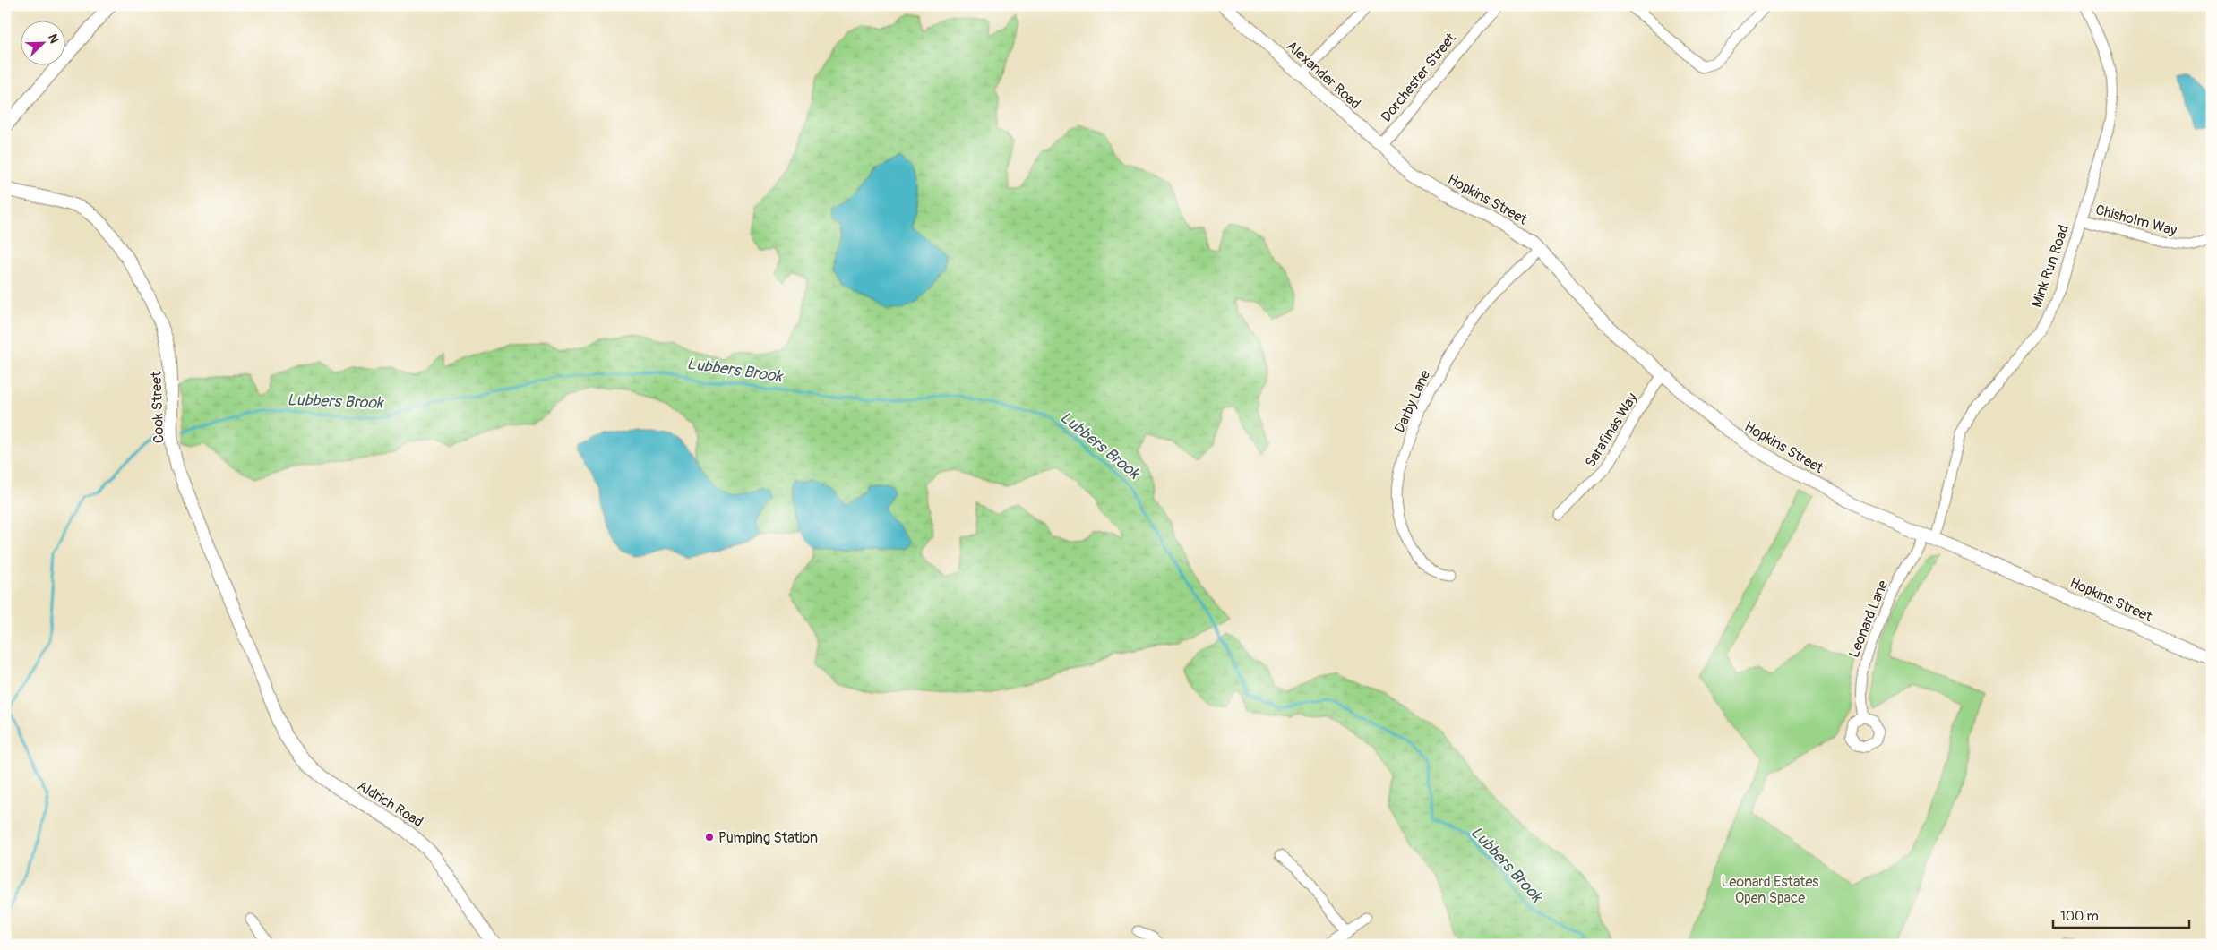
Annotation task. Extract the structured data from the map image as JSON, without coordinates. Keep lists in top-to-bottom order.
{
  "streets": {
    "street": [
      "Alexander Road",
      "Dorchester Street",
      "Hopkins Street",
      "Chisholm Way",
      "Mink Run Road",
      "Darby Lane",
      "Cook Street",
      "Sarafinas Way",
      "Leonard Lane",
      "Aldrich Road"
    ]
  },
  "crossings": [
    ["Alexander Road", "Dorchester Street"],
    ["Alexander Road", "Hopkins Street"],
    ["Hopkins Street", "Mink Run Road"],
    ["Hopkins Street", "Darby Lane"],
    ["Hopkins Street", "Sarafinas Way"],
    ["Hopkins Street", "Leonard Lane"],
    ["Chisholm Way", "Mink Run Road"],
    ["Cook Street", "Aldrich Road"]
  ],
  "water": ["Lubbers Brook"],
  "parks": ["Leonard Estates Open Space"],
  "places": ["Pumping Station"],
  "scale_bar": "100 m",
  "north": "top right"
}
